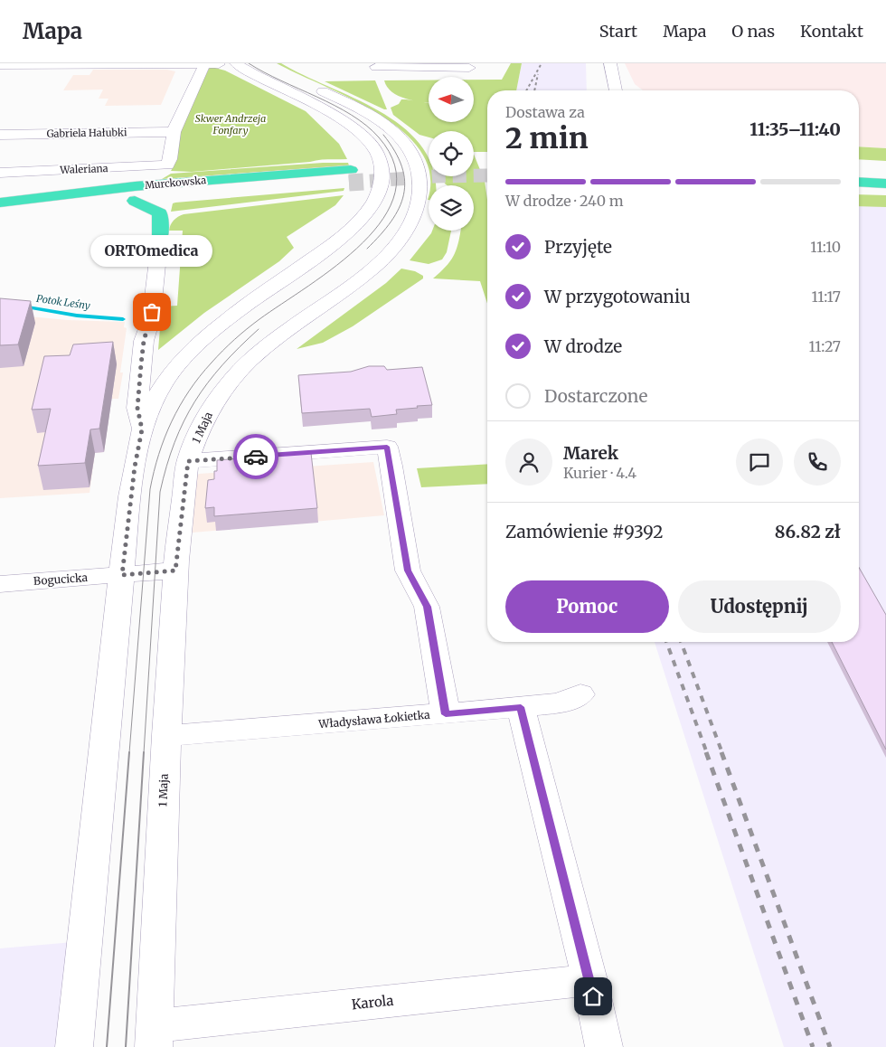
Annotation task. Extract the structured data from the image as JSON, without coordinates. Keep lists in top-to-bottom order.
{
  "streets": {
    "highway": ["Murckowska"],
    "street": [
      "Gabriela Hałubki",
      "Waleriana",
      "1 Maja",
      "Bogucicka",
      "Władysława Łokietka",
      "Karola"
    ]
  },
  "crossings": [
    ["1 Maja", "Bogucicka"],
    ["1 Maja", "Władysława Łokietka"],
    ["1 Maja", "Karola"]
  ],
  "water": ["Potok Leśny"],
  "parks": ["Skwer Andrzeja Fonfary"],
  "places": ["ORTOmedica"],
  "north": "left",
  "page": {
    "header": "Mapa",
    "nav": [
      "Start",
      "Mapa",
      "O nas",
      "Kontakt"
    ],
    "heading": ["2 min", "Dostawa za", "11:35–11:40"],
    "panel": [
      "Marek",
      "Kurier · 4.4",
      "Zamówienie #9392",
      "86.82 zł"
    ],
    "bar": "W drodze · 240 m",
    "list": [
      ["Przyjęte", "11:10"],
      ["W przygotowaniu", "11:17"],
      ["W drodze", "11:27"],
      "Dostarczone"
    ],
    "bubble": "ORTOmedica",
    "buttons": ["Pomoc", "Udostępnij"]
  }
}
